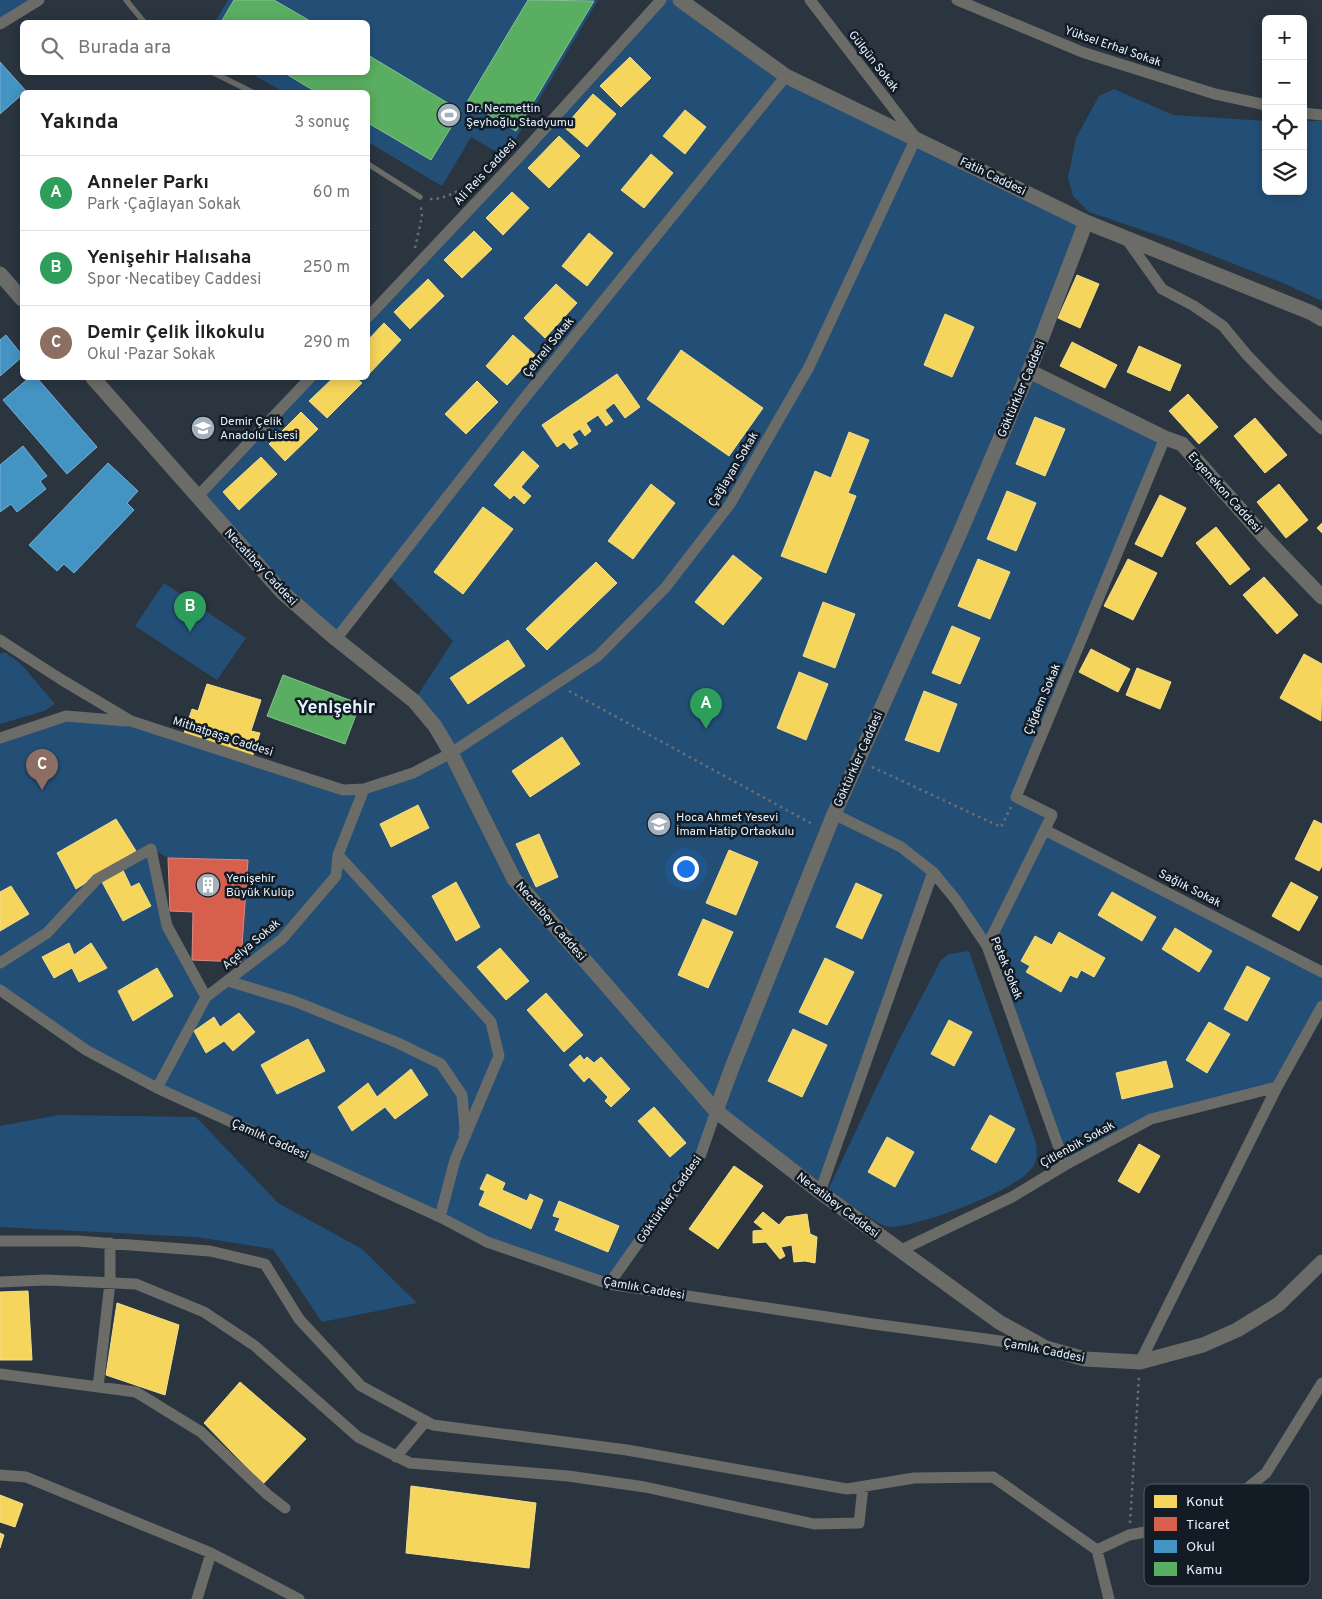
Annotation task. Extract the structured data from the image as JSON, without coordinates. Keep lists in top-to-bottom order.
{
  "streets": {
    "street": [
      "Yüksel Erhal Sokak",
      "Gülgün Sokak",
      "Ali Reis Caddesi",
      "Fatih Caddesi",
      "Çehreli Sokak",
      "Göktürkler Caddesi",
      "Çağlayan Sokak",
      "Ergenekon Caddesi",
      "Necatibey Caddesi",
      "Çiğdem Sokak",
      "Mithatpaşa Caddesi",
      "Sağlık Sokak",
      "Açelya Sokak",
      "Petek Sokak",
      "Çamlık Caddesi",
      "Çitlenbik Sokak"
    ]
  },
  "crossings": [
    ["Gülgün Sokak", "Fatih Caddesi"],
    ["Gülgün Sokak", "Çağlayan Sokak"],
    ["Fatih Caddesi", "Çehreli Sokak"],
    ["Fatih Caddesi", "Göktürkler Caddesi"],
    ["Fatih Caddesi", "Çağlayan Sokak"],
    ["Çehreli Sokak", "Necatibey Caddesi"],
    ["Göktürkler Caddesi", "Ergenekon Caddesi"],
    ["Göktürkler Caddesi", "Necatibey Caddesi"],
    ["Göktürkler Caddesi", "Petek Sokak"],
    ["Göktürkler Caddesi", "Çamlık Caddesi"],
    ["Çağlayan Sokak", "Necatibey Caddesi"],
    ["Çağlayan Sokak", "Mithatpaşa Caddesi"],
    ["Ergenekon Caddesi", "Çiğdem Sokak"],
    ["Necatibey Caddesi", "Mithatpaşa Caddesi"],
    ["Necatibey Caddesi", "Çamlık Caddesi"],
    ["Necatibey Caddesi", "Çitlenbik Sokak"],
    ["Mithatpaşa Caddesi", "Açelya Sokak"],
    ["Açelya Sokak", "Çamlık Caddesi"],
    ["Petek Sokak", "Çitlenbik Sokak"]
  ],
  "districts": ["Yenişehir"],
  "places": {
    "sports": ["Dr. Necmettin Şeyhoğlu Stadyumu"],
    "school or university": ["Demir Çelik Anadolu Lisesi", "Hoca Ahmet Yesevi İmam Hatip Ortaokulu"],
    "building": ["Yenişehir Büyük Kulüp"]
  },
  "legend": [
    "Konut",
    "Ticaret",
    "Okul",
    "Kamu"
  ],
  "page": {
    "map_buttons": ["+", "−"],
    "search": "Burada ara",
    "heading": ["Yakında", "3 sonuç"],
    "list": [
      {
        "mark": "A",
        "name": "Anneler Parkı",
        "note": "Park · Çağlayan Sokak",
        "value": "60 m"
      },
      {
        "mark": "B",
        "name": "Yenişehir Halısaha",
        "note": "Spor · Necatibey Caddesi",
        "value": "250 m"
      },
      {
        "mark": "C",
        "name": "Demir Çelik İlkokulu",
        "note": "Okul · Pazar Sokak",
        "value": "290 m"
      }
    ],
    "pins": ["B", "A", "C"]
  }
}
